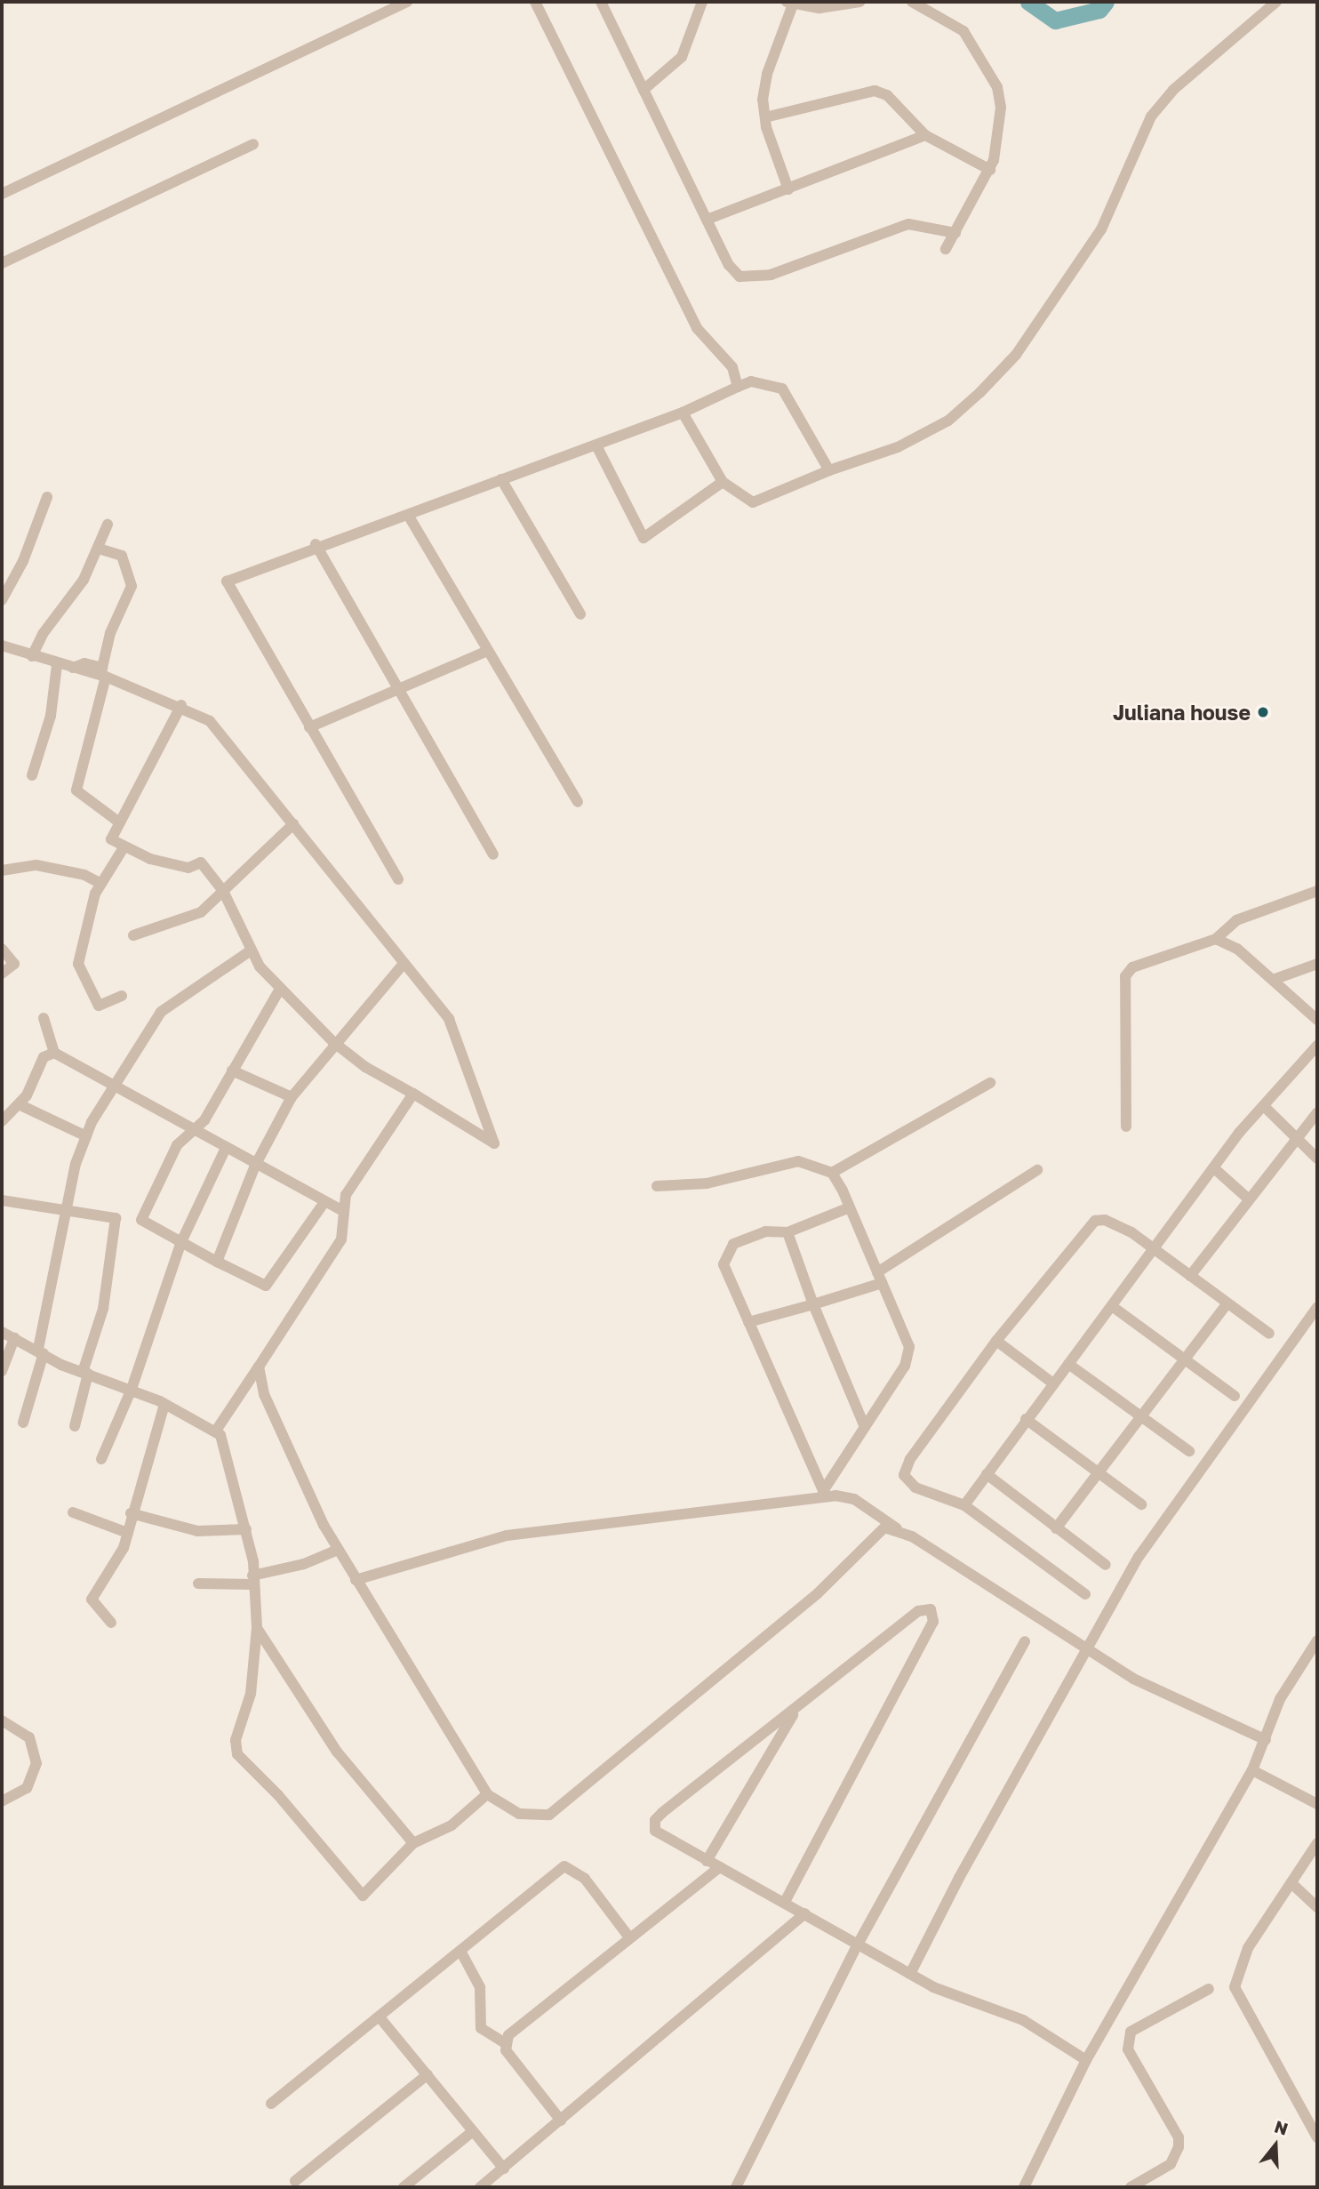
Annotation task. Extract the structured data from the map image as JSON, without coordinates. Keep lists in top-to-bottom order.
{
  "places": ["Juliana house"],
  "north": "top"
}
